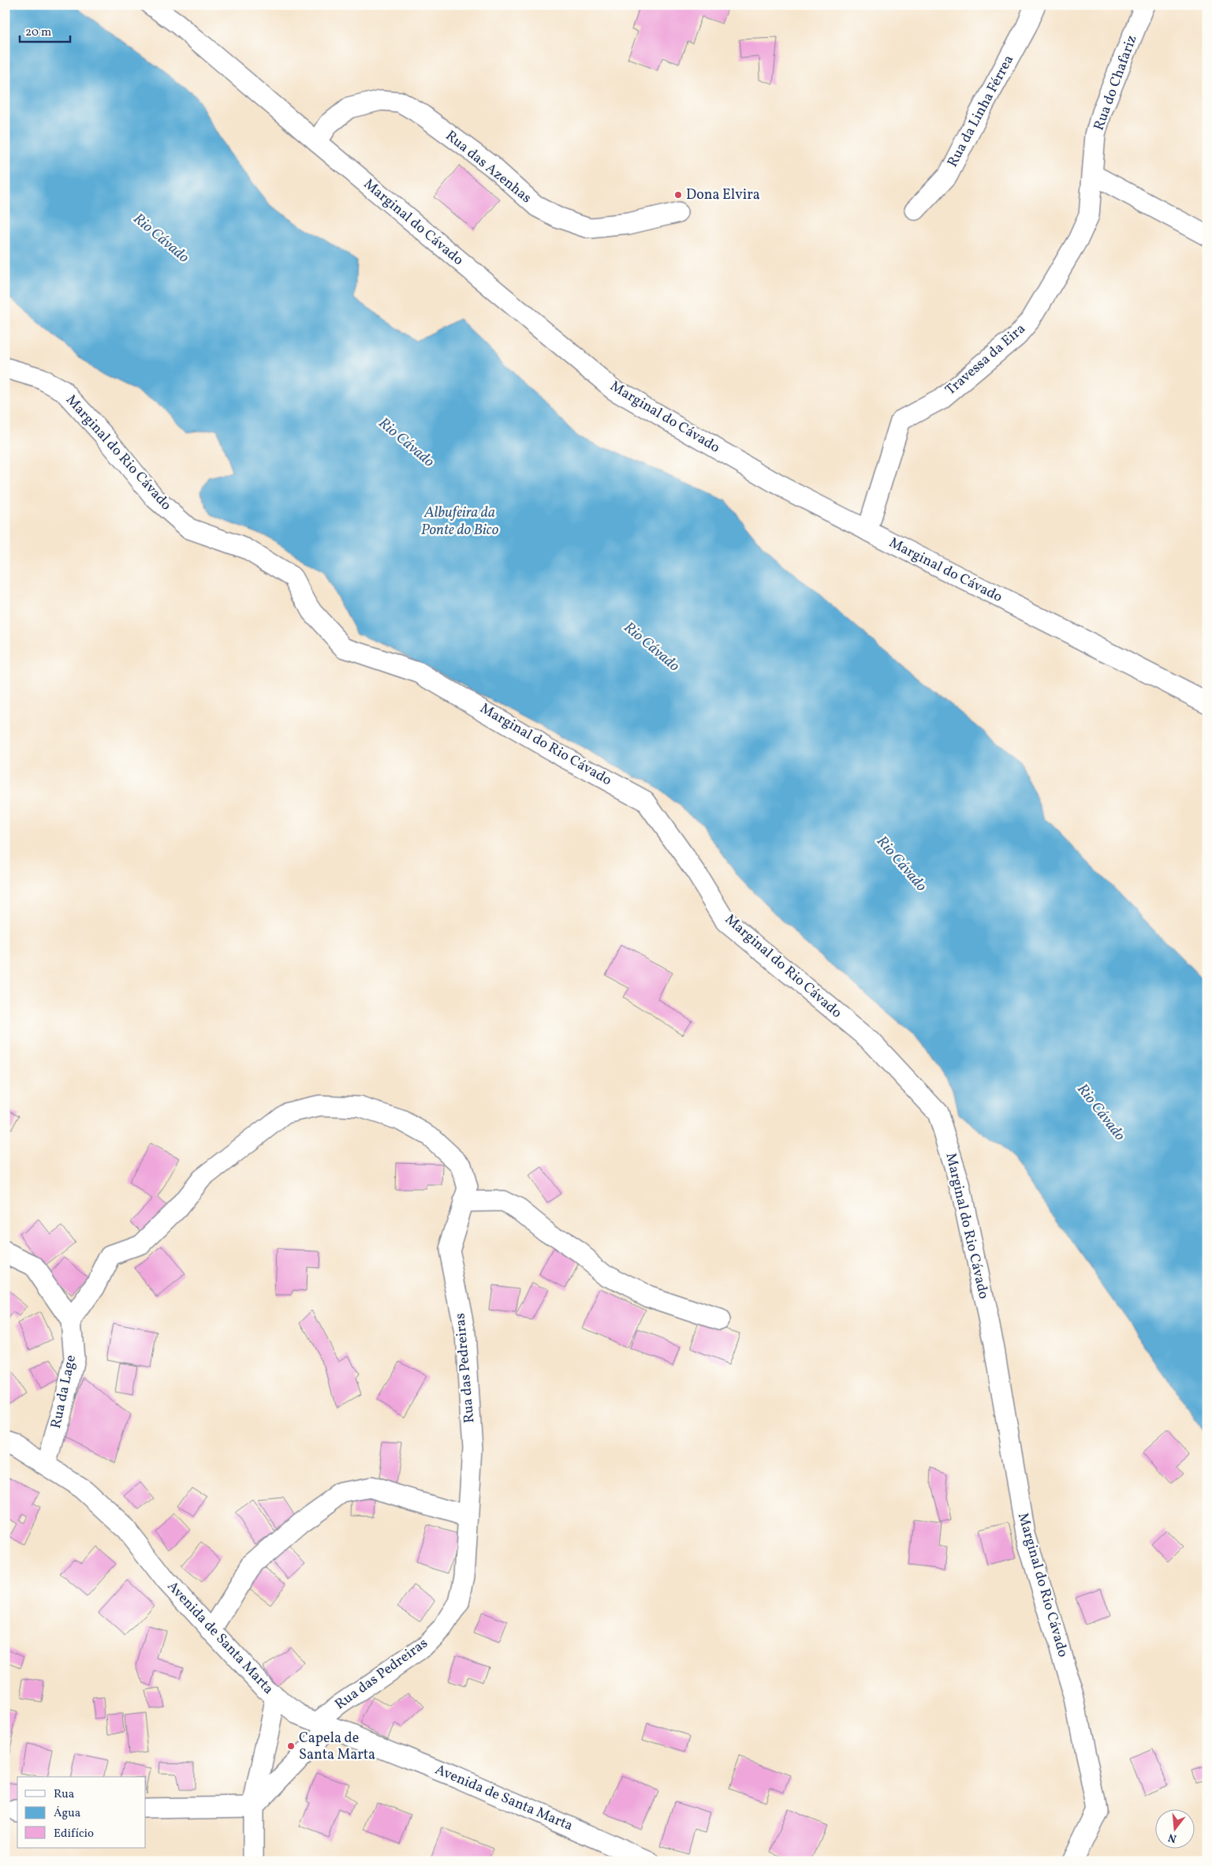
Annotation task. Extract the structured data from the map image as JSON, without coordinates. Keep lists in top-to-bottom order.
{
  "streets": {
    "street": [
      "Rua do Chafariz",
      "Rua da Linha Férrea",
      "Rua das Azenhas",
      "Marginal do Cávado",
      "Travessa da Eira",
      "Marginal do Rio Cávado",
      "Rua das Pedreiras",
      "Rua da Lage",
      "Avenida de Santa Marta"
    ]
  },
  "crossings": [
    ["Rua do Chafariz", "Travessa da Eira"],
    ["Rua das Azenhas", "Marginal do Cávado"],
    ["Marginal do Cávado", "Travessa da Eira"],
    ["Rua das Pedreiras", "Rua da Lage"],
    ["Rua das Pedreiras", "Avenida de Santa Marta"],
    ["Rua da Lage", "Avenida de Santa Marta"]
  ],
  "water": ["Rio Cávado", "Albufeira da Ponte do Bico"],
  "places": ["Dona Elvira", "Capela de Santa Marta"],
  "legend": ["Rua", "Água", "Edifício"],
  "scale_bar": "20 m",
  "north": "bottom"
}
